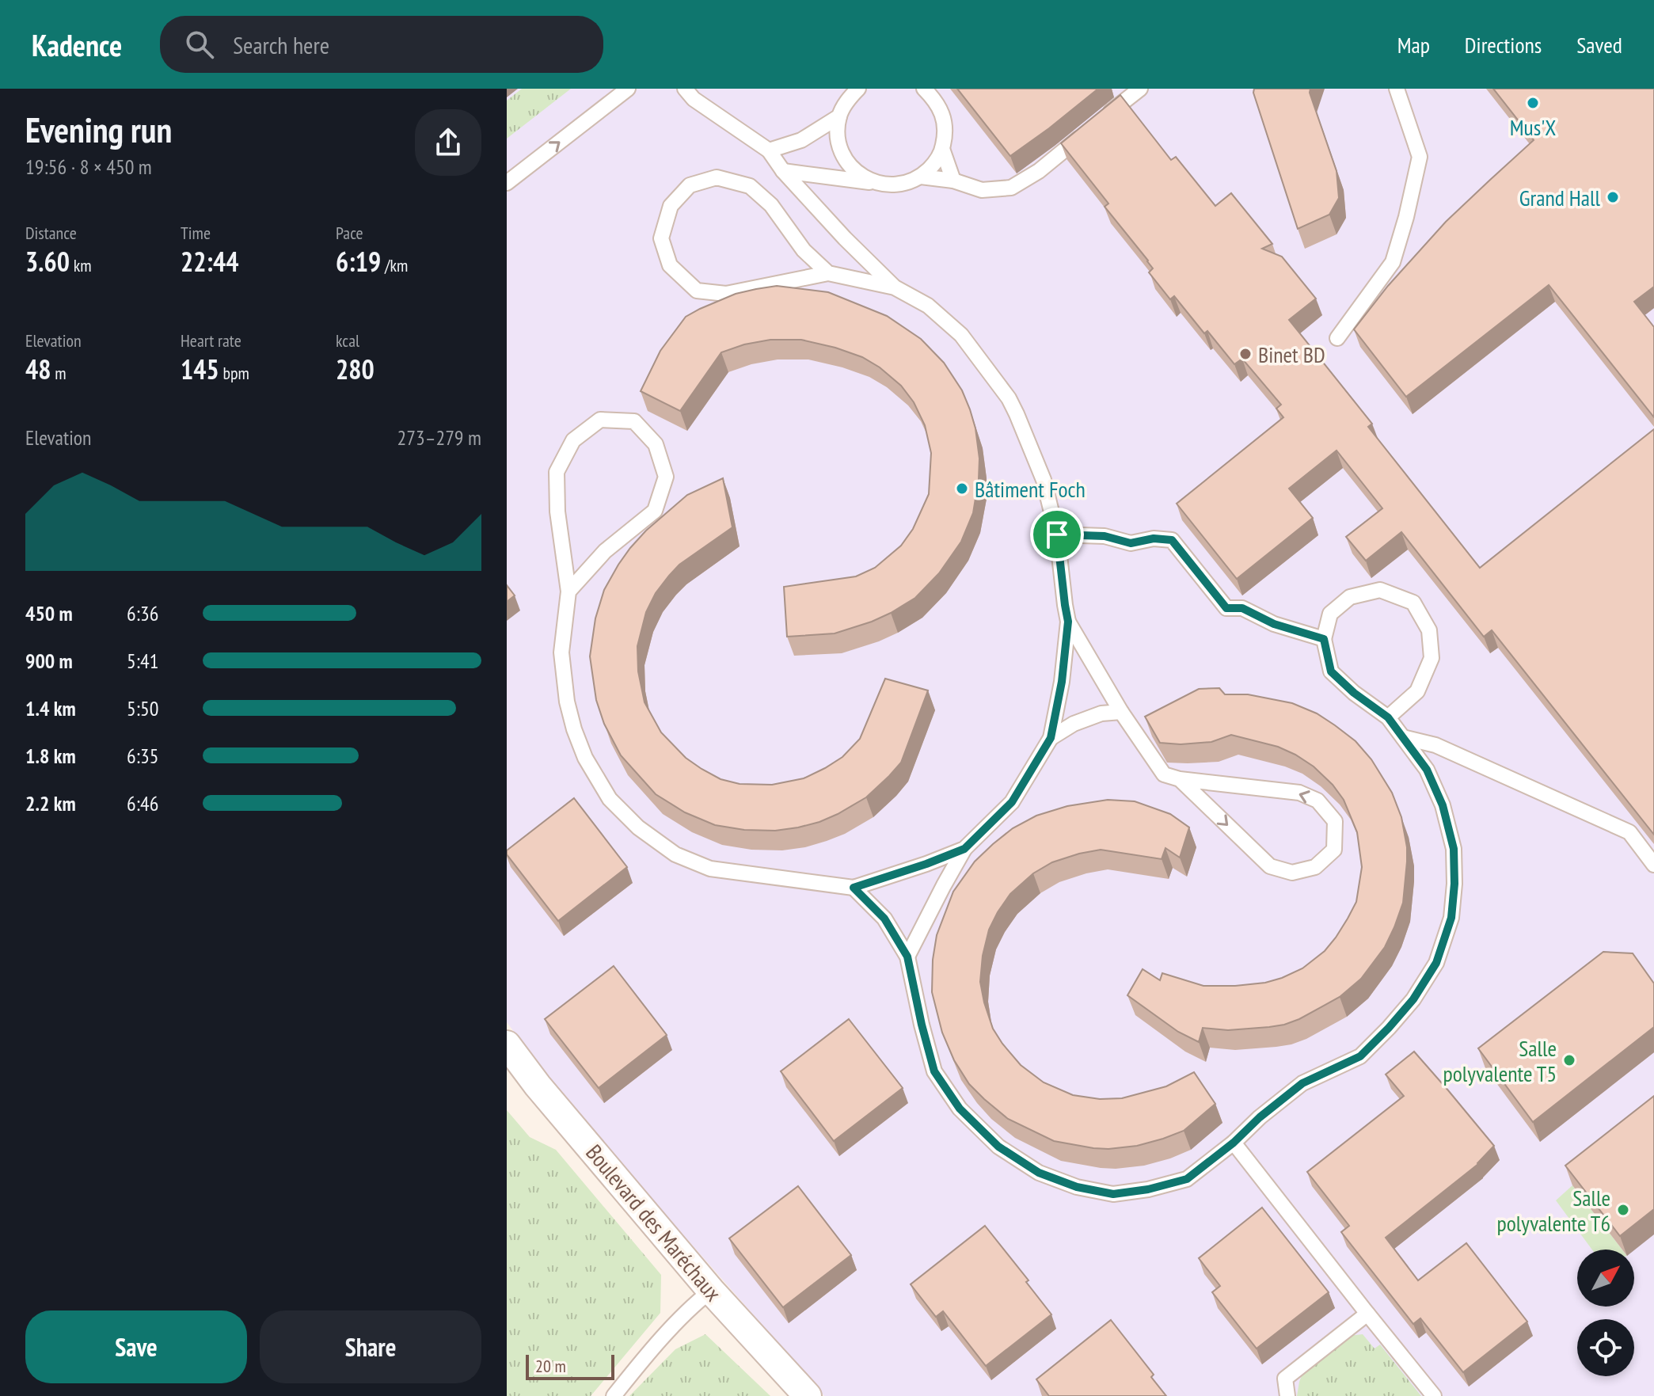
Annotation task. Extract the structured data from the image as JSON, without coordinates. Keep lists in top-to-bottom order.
{
  "streets": {
    "street": ["Boulevard des Maréchaux"]
  },
  "places": [
    "Mus'X",
    "Grand Hall",
    "Binet BD",
    "Bâtiment Foch",
    "Salle polyvalente T5",
    "Salle polyvalente T6"
  ],
  "scale_bar": "20 m",
  "north": "top right",
  "page": {
    "header": "Kadence",
    "search": "Search here",
    "nav": ["Map", "Directions", "Saved"],
    "heading": ["Evening run", "19:56 · 8 × 450 m"],
    "stats": [
      ["Distance", "3.60 km"],
      ["Time", "22:44"],
      ["Pace", "6:19 /km"],
      ["Elevation", "48 m"],
      ["Heart rate", "145 bpm"],
      ["kcal", "280"]
    ],
    "chart": ["Elevation", "273–279 m"],
    "list": [
      {
        "name": "450 m",
        "note": "6:36"
      },
      {
        "name": "900 m",
        "note": "5:41"
      },
      {
        "name": "1.4 km",
        "note": "5:50"
      },
      {
        "name": "1.8 km",
        "note": "6:35"
      },
      {
        "name": "2.2 km",
        "note": "6:46"
      }
    ],
    "buttons": ["Save", "Share"],
    "scale": "20 m"
  }
}
